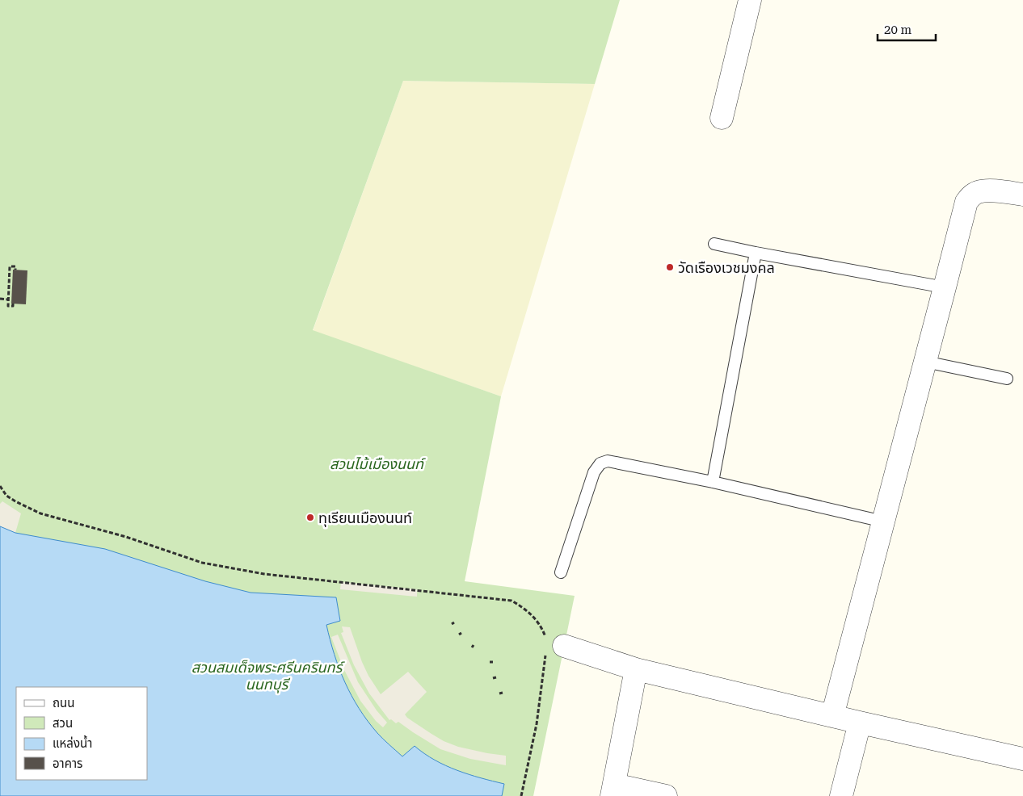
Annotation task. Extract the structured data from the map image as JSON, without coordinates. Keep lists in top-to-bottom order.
{
  "parks": ["สวนไม้เมืองนนท์", "สวนสมเด็จพระศรีนครินทร์ นนทบุรี"],
  "places": ["วัดเรืองเวชมงคล", "ทุเรียนเมืองนนท์"],
  "legend": [
    "ถนน",
    "สวน",
    "แหล่งน้ำ",
    "อาคาร"
  ],
  "scale_bar": "20 m"
}
